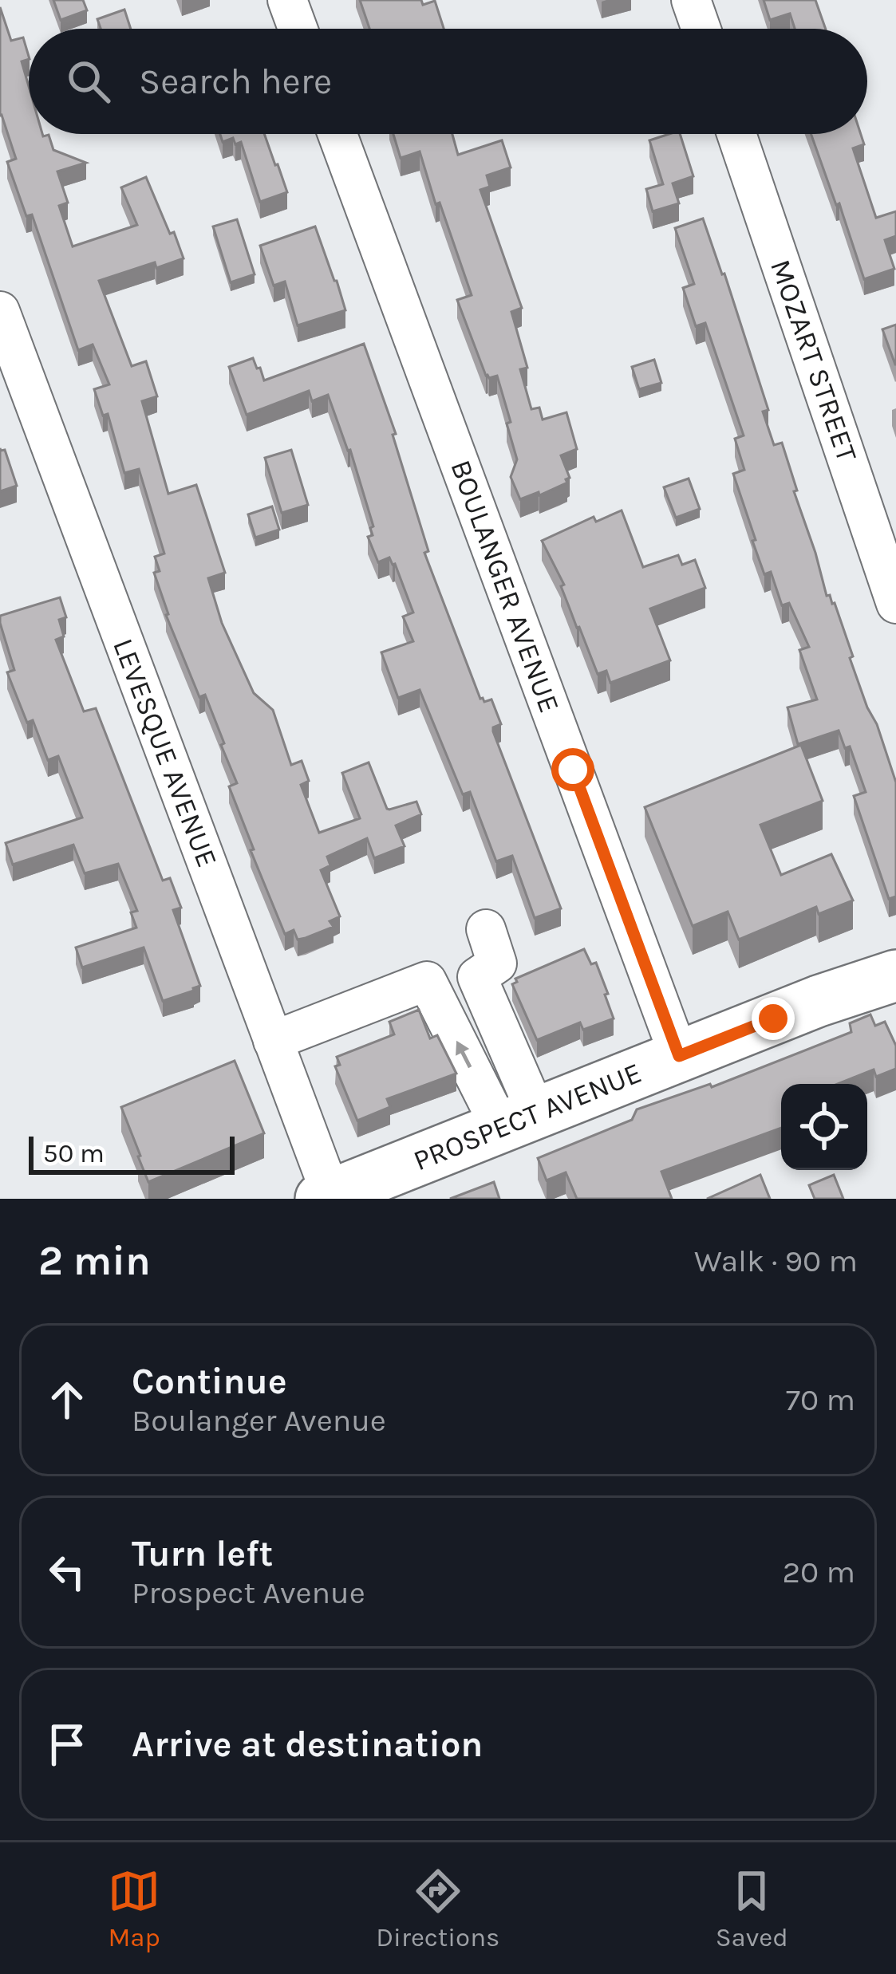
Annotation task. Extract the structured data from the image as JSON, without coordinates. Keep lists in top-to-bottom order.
{
  "streets": {
    "main road": ["PROSPECT AVENUE"],
    "street": ["MOZART STREET", "BOULANGER AVENUE", "LEVESQUE AVENUE"]
  },
  "crossings": [
    ["BOULANGER AVENUE", "PROSPECT AVENUE"],
    ["LEVESQUE AVENUE", "PROSPECT AVENUE"]
  ],
  "scale_bar": "50 m",
  "page": {
    "search": "Search here",
    "scale": "50 m",
    "heading": ["2 min", "Walk · 90 m"],
    "list": [
      ["Continue", "Boulanger Avenue", "70 m"],
      ["Turn left", "Prospect Avenue", "20 m"],
      "Arrive at destination"
    ],
    "nav": ["Map", "Directions", "Saved"]
  }
}
